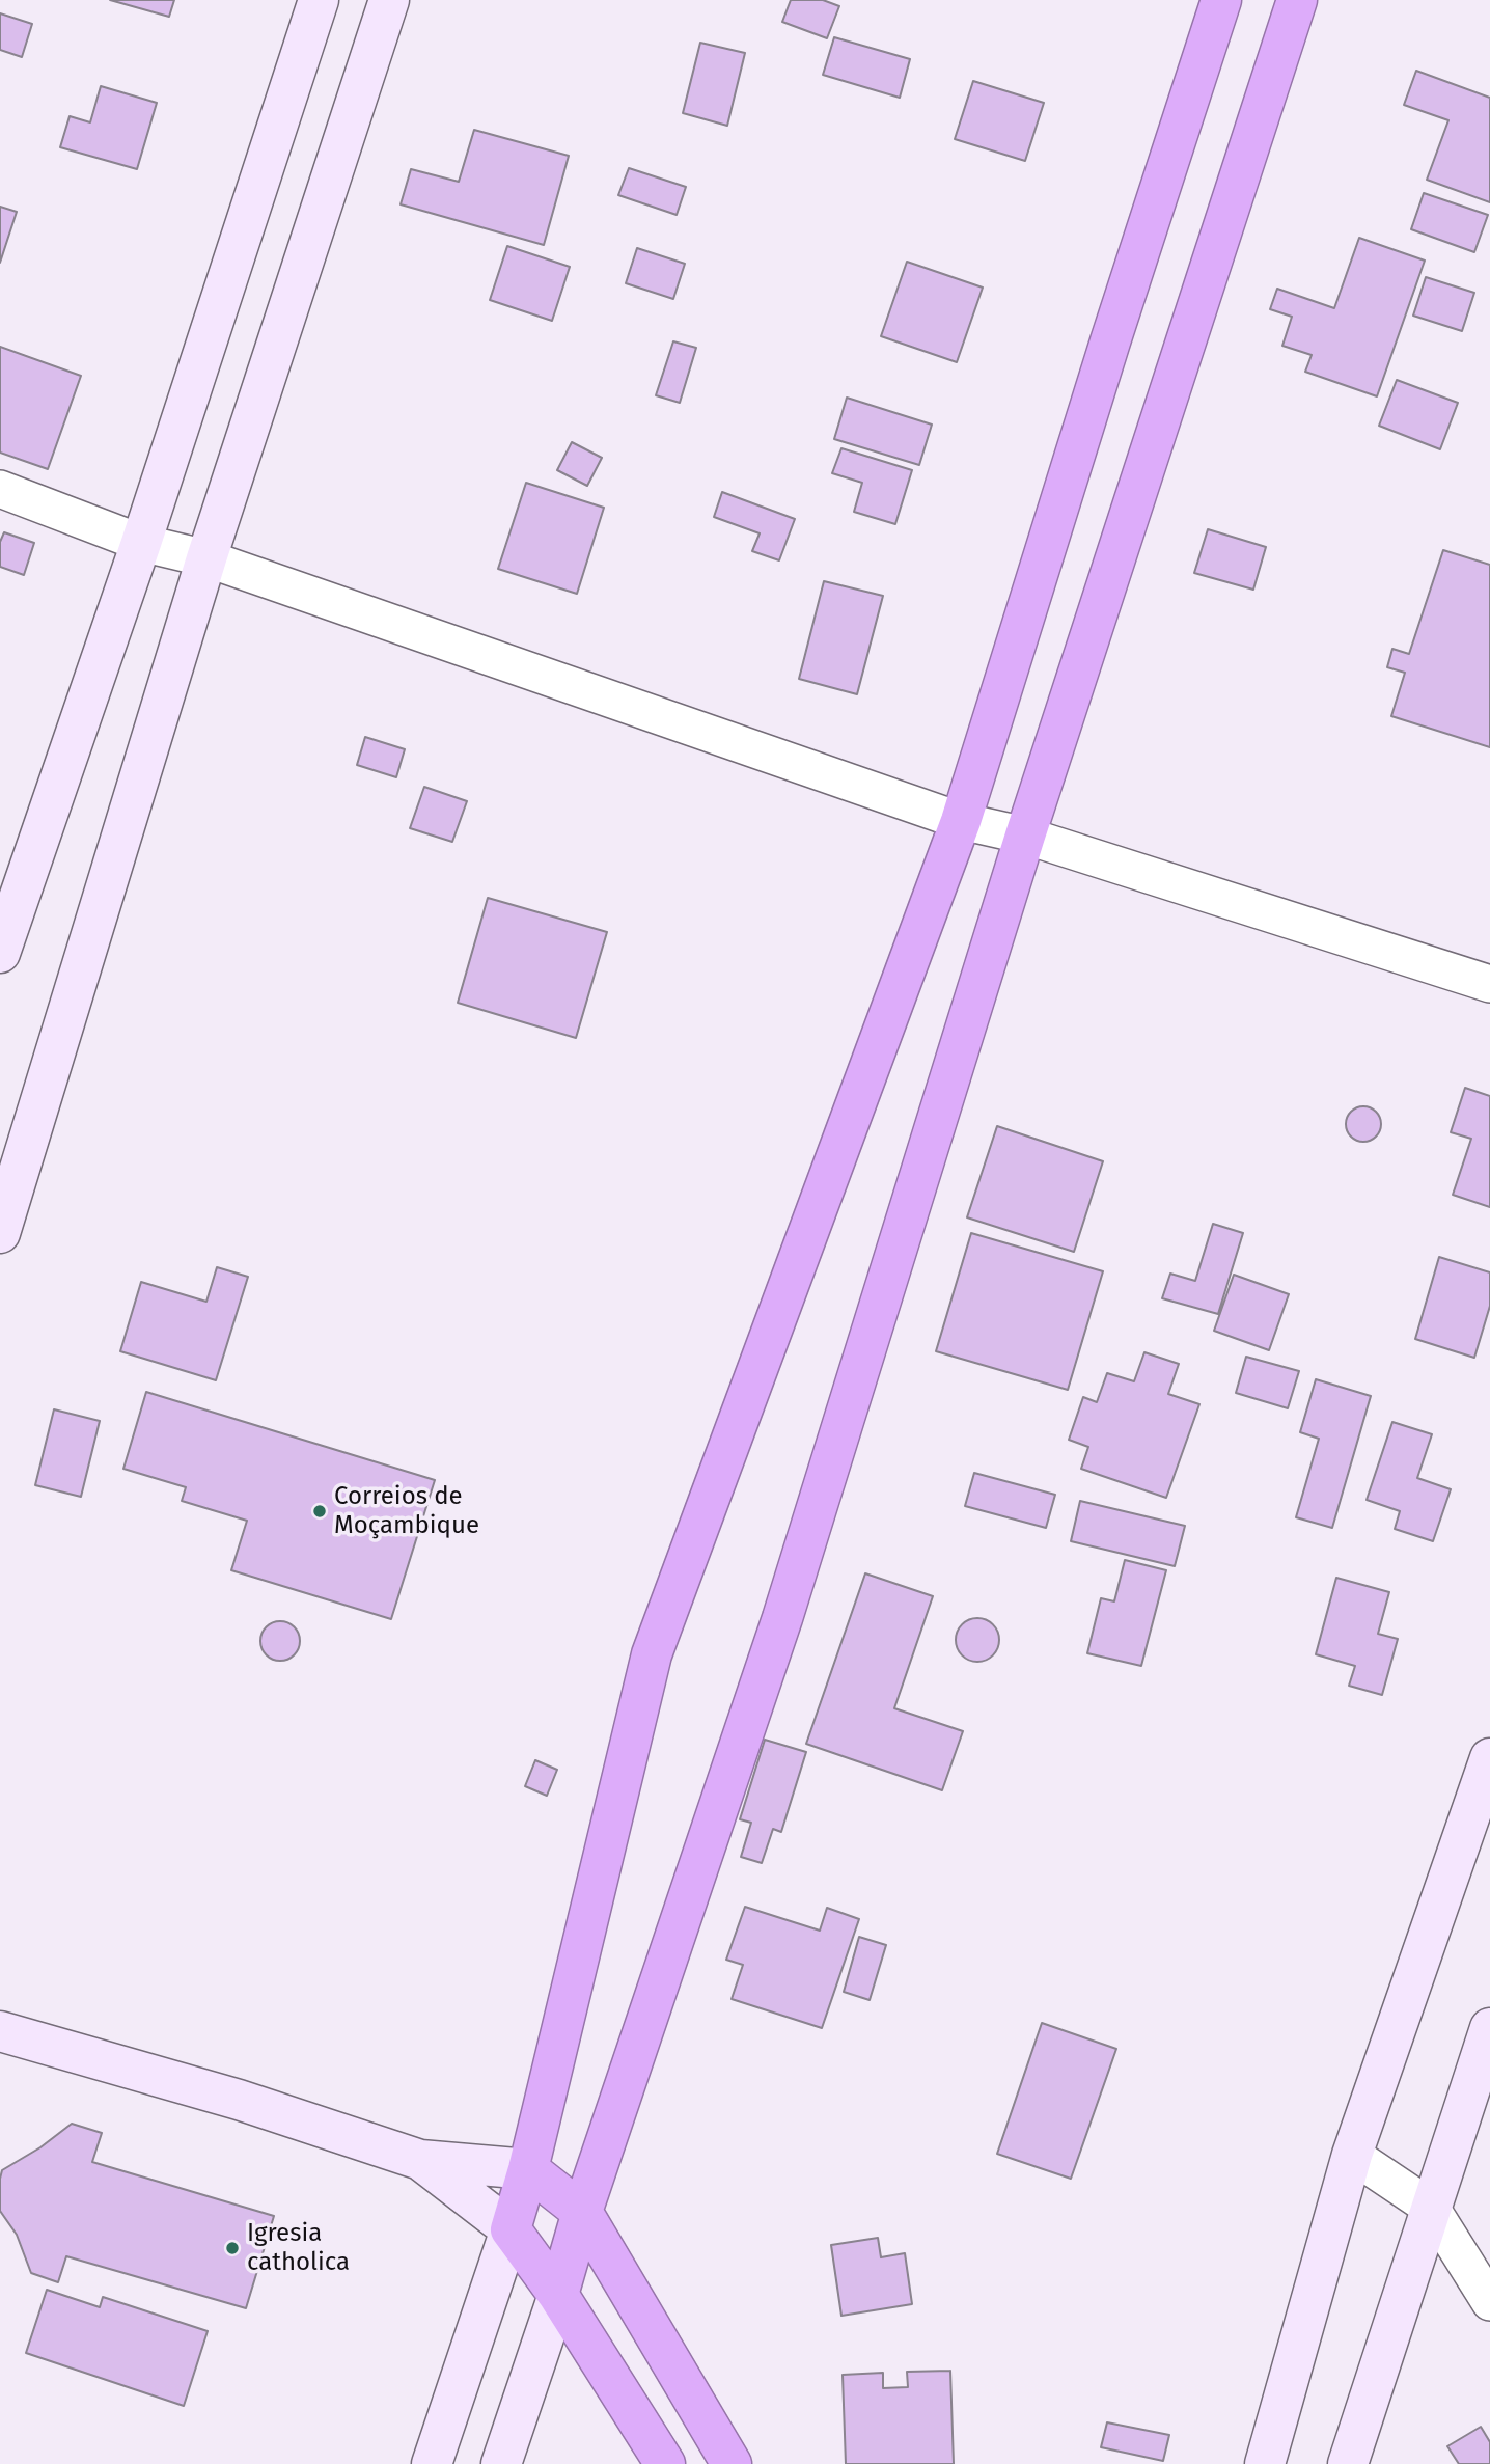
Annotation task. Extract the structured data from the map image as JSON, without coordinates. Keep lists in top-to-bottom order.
{
  "places": ["Correios de Moçambique", "Igresia catholica"]
}
